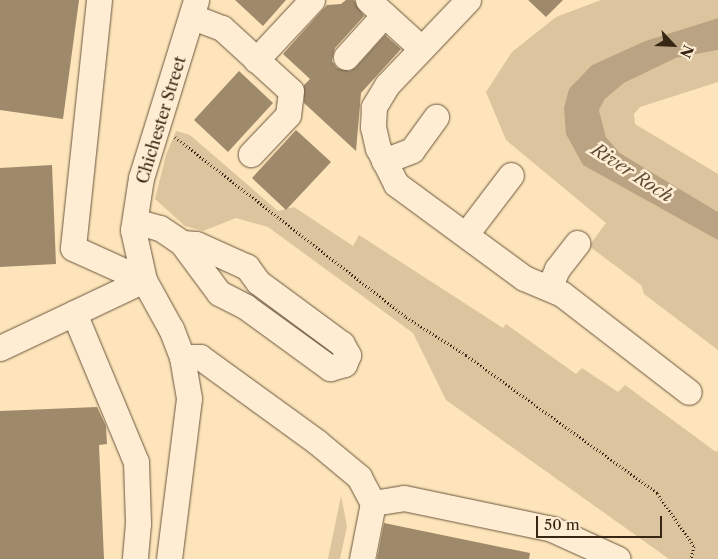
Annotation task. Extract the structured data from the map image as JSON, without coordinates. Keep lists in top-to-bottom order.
{
  "streets": {
    "street": ["Chichester Street"]
  },
  "water": ["River Roch"],
  "scale_bar": "50 m",
  "north": "bottom right"
}
